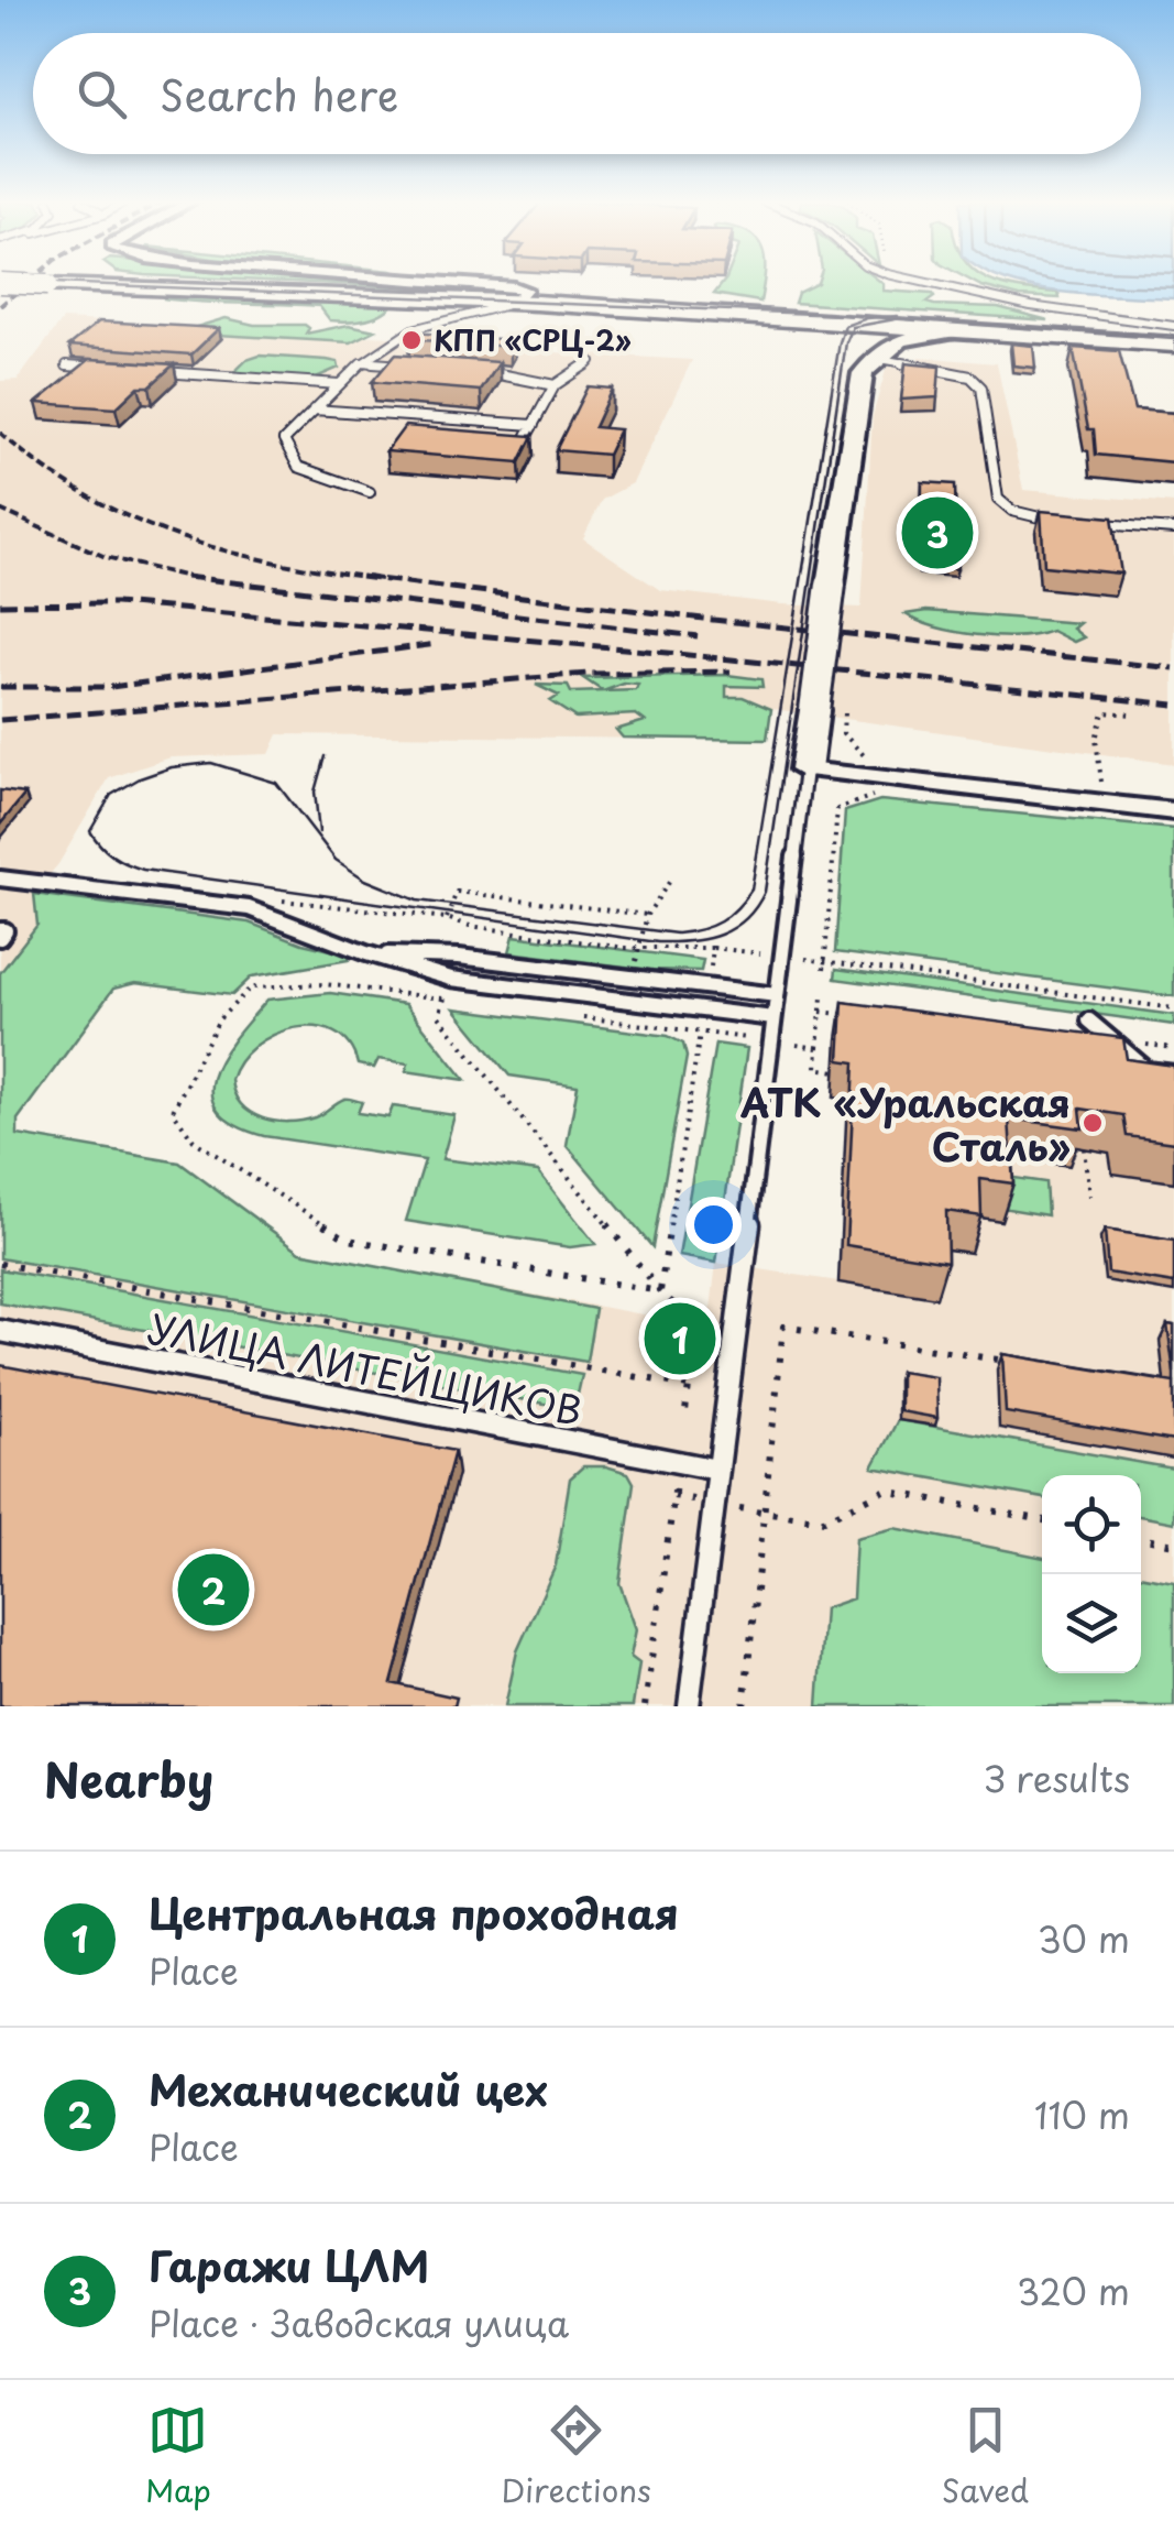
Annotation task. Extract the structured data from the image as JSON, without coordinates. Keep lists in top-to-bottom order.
{
  "streets": {
    "lane": ["УЛИЦА ЛИТЕЙЩИКОВ"]
  },
  "places": ["КПП «СРЦ-2»", "АТК «Уральская Сталь»"],
  "page": {
    "search": "Search here",
    "pins": ["3", "1", "2"],
    "heading": ["Nearby", "3 results"],
    "list": [
      {
        "mark": "1",
        "name": "Центральная проходная",
        "note": "Place",
        "value": "30 m"
      },
      {
        "mark": "2",
        "name": "Механический цех",
        "note": "Place",
        "value": "110 m"
      },
      {
        "mark": "3",
        "name": "Гаражи ЦЛМ",
        "note": "Place · Заводская улица",
        "value": "320 m"
      }
    ],
    "nav": ["Map", "Directions", "Saved"]
  }
}
